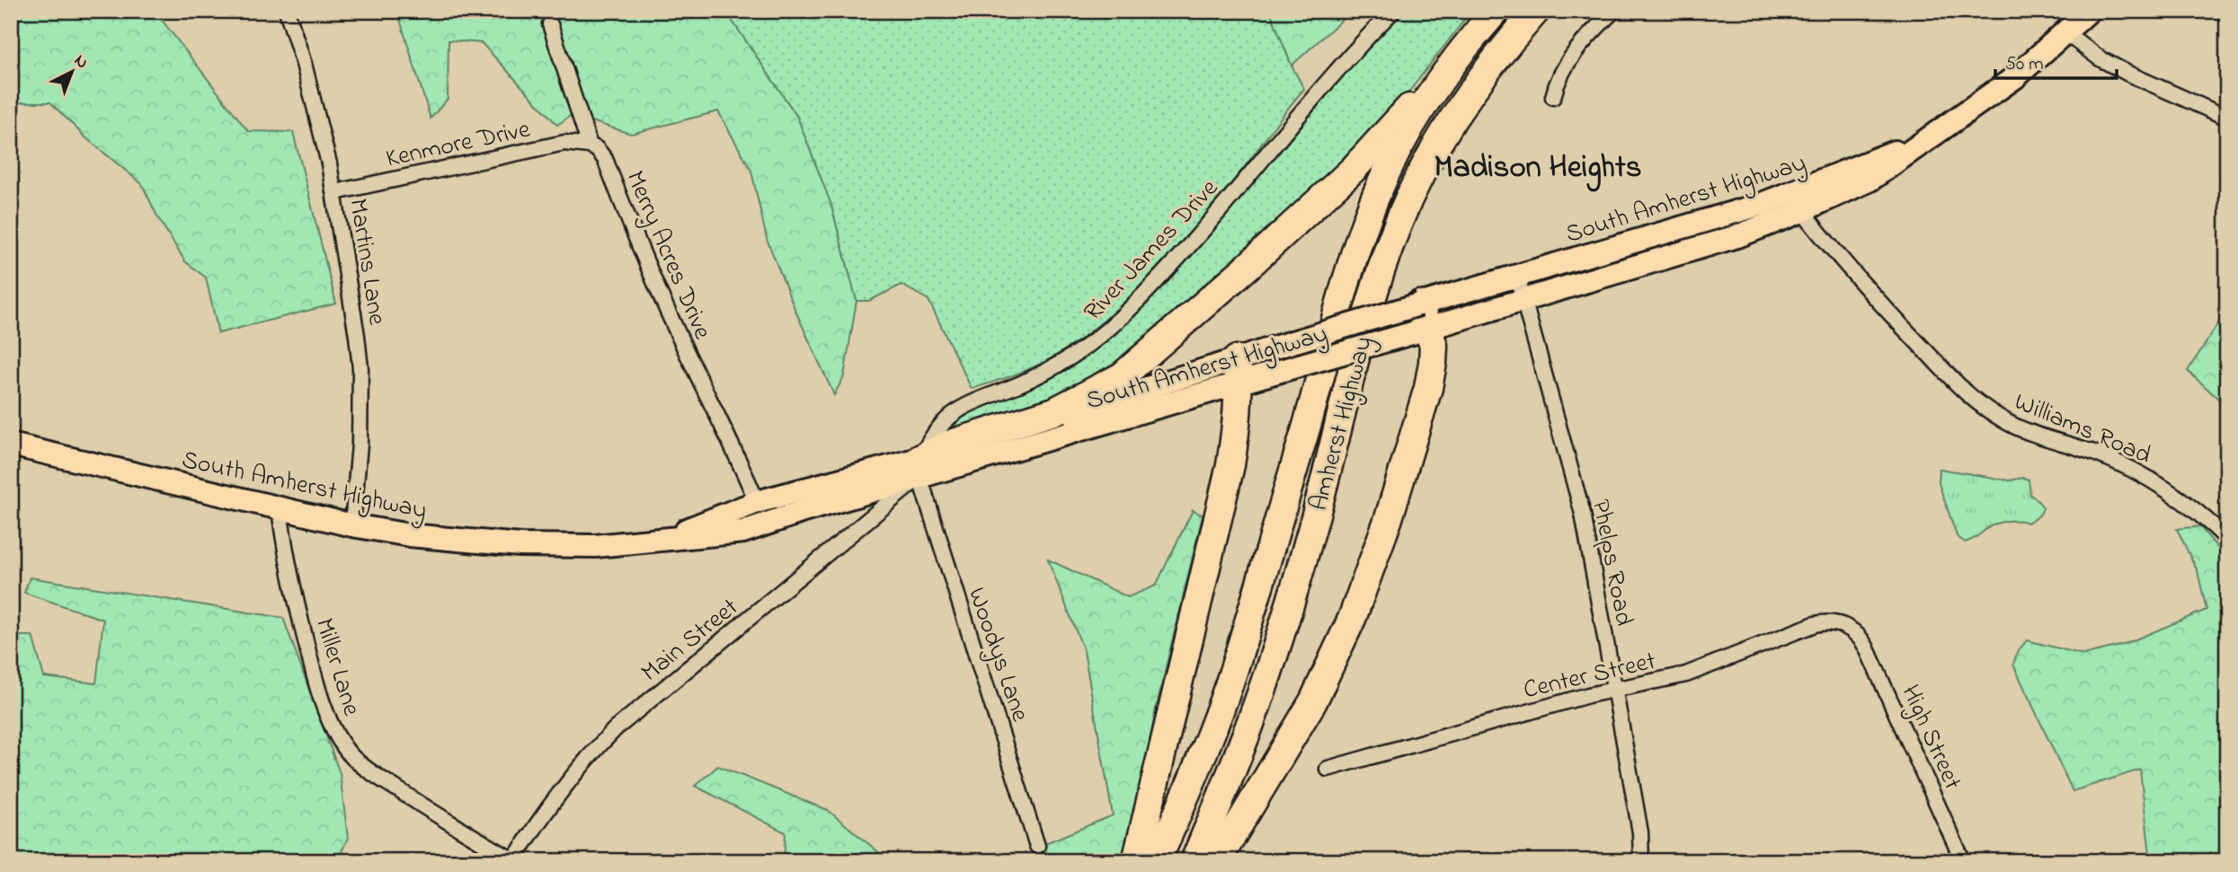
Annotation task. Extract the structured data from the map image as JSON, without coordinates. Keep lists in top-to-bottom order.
{
  "streets": {
    "highway": ["Amherst Highway"],
    "main road": ["South Amherst Highway"],
    "street": [
      "Kenmore Drive",
      "River James Drive",
      "Merry Acres Drive",
      "Martins Lane",
      "Williams Road",
      "Phelps Road",
      "Main Street",
      "Woodys Lane",
      "Miller Lane",
      "Center Street",
      "High Street"
    ]
  },
  "crossings": [
    ["Kenmore Drive", "Merry Acres Drive"],
    ["Kenmore Drive", "Martins Lane"],
    ["South Amherst Highway", "River James Drive"],
    ["South Amherst Highway", "Merry Acres Drive"],
    ["South Amherst Highway", "Martins Lane"],
    ["South Amherst Highway", "Williams Road"],
    ["South Amherst Highway", "Phelps Road"],
    ["South Amherst Highway", "Main Street"],
    ["South Amherst Highway", "Woodys Lane"],
    ["South Amherst Highway", "Miller Lane"],
    ["River James Drive", "Main Street"],
    ["River James Drive", "Woodys Lane"],
    ["Phelps Road", "Center Street"],
    ["Main Street", "Woodys Lane"],
    ["Main Street", "Miller Lane"],
    ["Center Street", "High Street"]
  ],
  "districts": ["Madison Heights"],
  "scale_bar": "50 m",
  "north": "top right"
}
